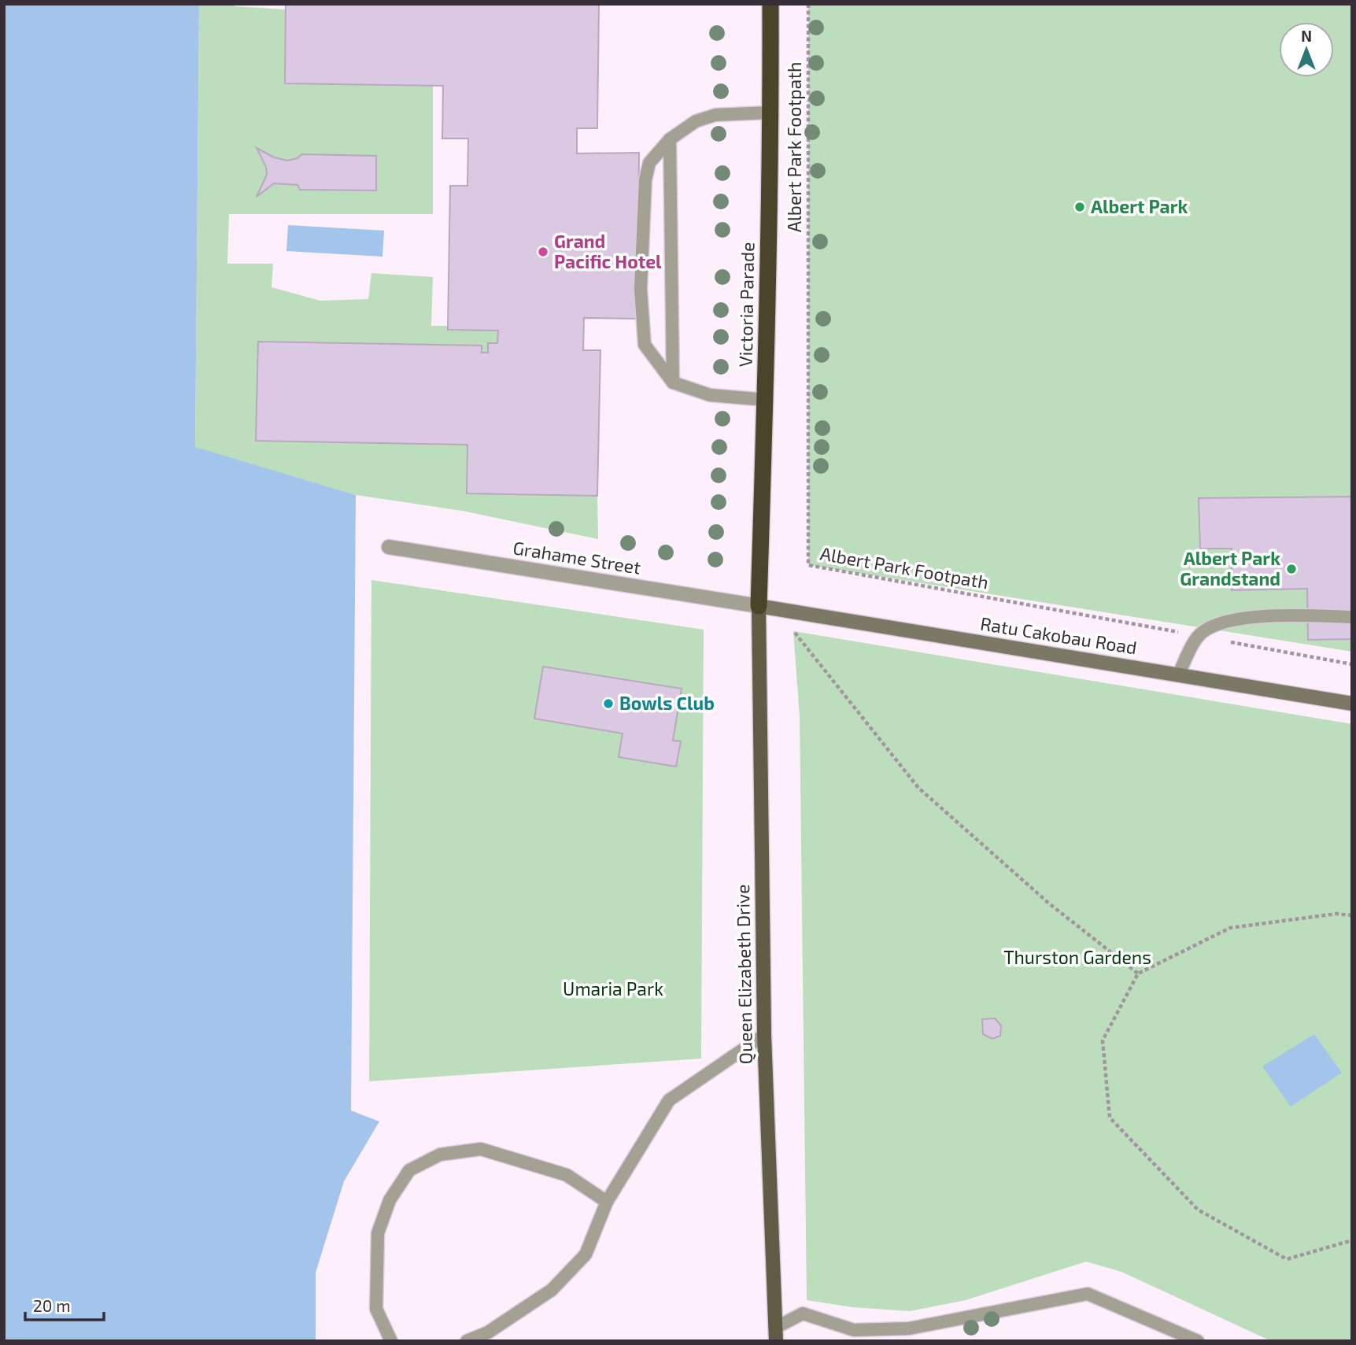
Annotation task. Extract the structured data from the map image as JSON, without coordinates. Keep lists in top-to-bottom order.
{
  "streets": {
    "highway": ["Victoria Parade"],
    "main road": ["Ratu Cakobau Road", "Queen Elizabeth Drive"],
    "street": ["Grahame Street"],
    "path": ["Albert Park Footpath"]
  },
  "crossings": [
    ["Victoria Parade", "Grahame Street"],
    ["Victoria Parade", "Ratu Cakobau Road"],
    ["Victoria Parade", "Queen Elizabeth Drive"],
    ["Grahame Street", "Ratu Cakobau Road"],
    ["Grahame Street", "Queen Elizabeth Drive"],
    ["Ratu Cakobau Road", "Queen Elizabeth Drive"]
  ],
  "parks": ["Thurston Gardens", "Umaria Park"],
  "places": [
    "Albert Park",
    "Grand Pacific Hotel",
    "Albert Park Grandstand",
    "Bowls Club"
  ],
  "scale_bar": "20 m",
  "north": "top"
}
